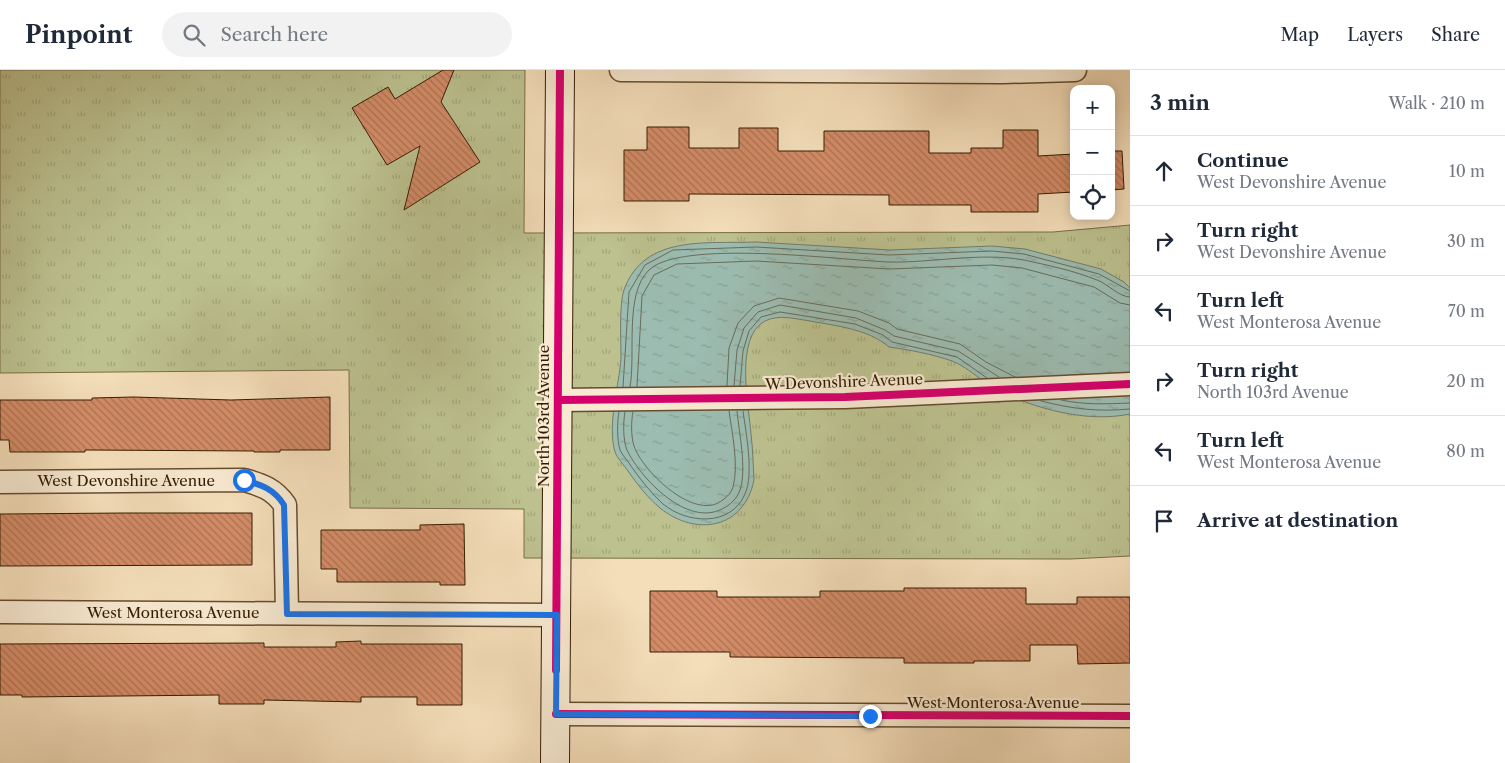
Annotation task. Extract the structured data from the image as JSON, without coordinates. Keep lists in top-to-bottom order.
{
  "streets": {
    "street": [
      "W Devonshire Avenue",
      "North 103rd Avenue",
      "West Devonshire Avenue",
      "West Monterosa Avenue"
    ]
  },
  "crossings": [
    ["W Devonshire Avenue", "North 103rd Avenue"],
    ["North 103rd Avenue", "West Monterosa Avenue"],
    ["West Devonshire Avenue", "West Monterosa Avenue"]
  ],
  "page": {
    "header": "Pinpoint",
    "search": "Search here",
    "nav": ["Map", "Layers", "Share"],
    "heading": ["3 min", "Walk · 210 m"],
    "map_buttons": ["+", "−"],
    "list": [
      ["Continue", "West Devonshire Avenue", "10 m"],
      ["Turn right", "West Devonshire Avenue", "30 m"],
      ["Turn left", "West Monterosa Avenue", "70 m"],
      ["Turn right", "North 103rd Avenue", "20 m"],
      ["Turn left", "West Monterosa Avenue", "80 m"],
      "Arrive at destination"
    ]
  }
}
